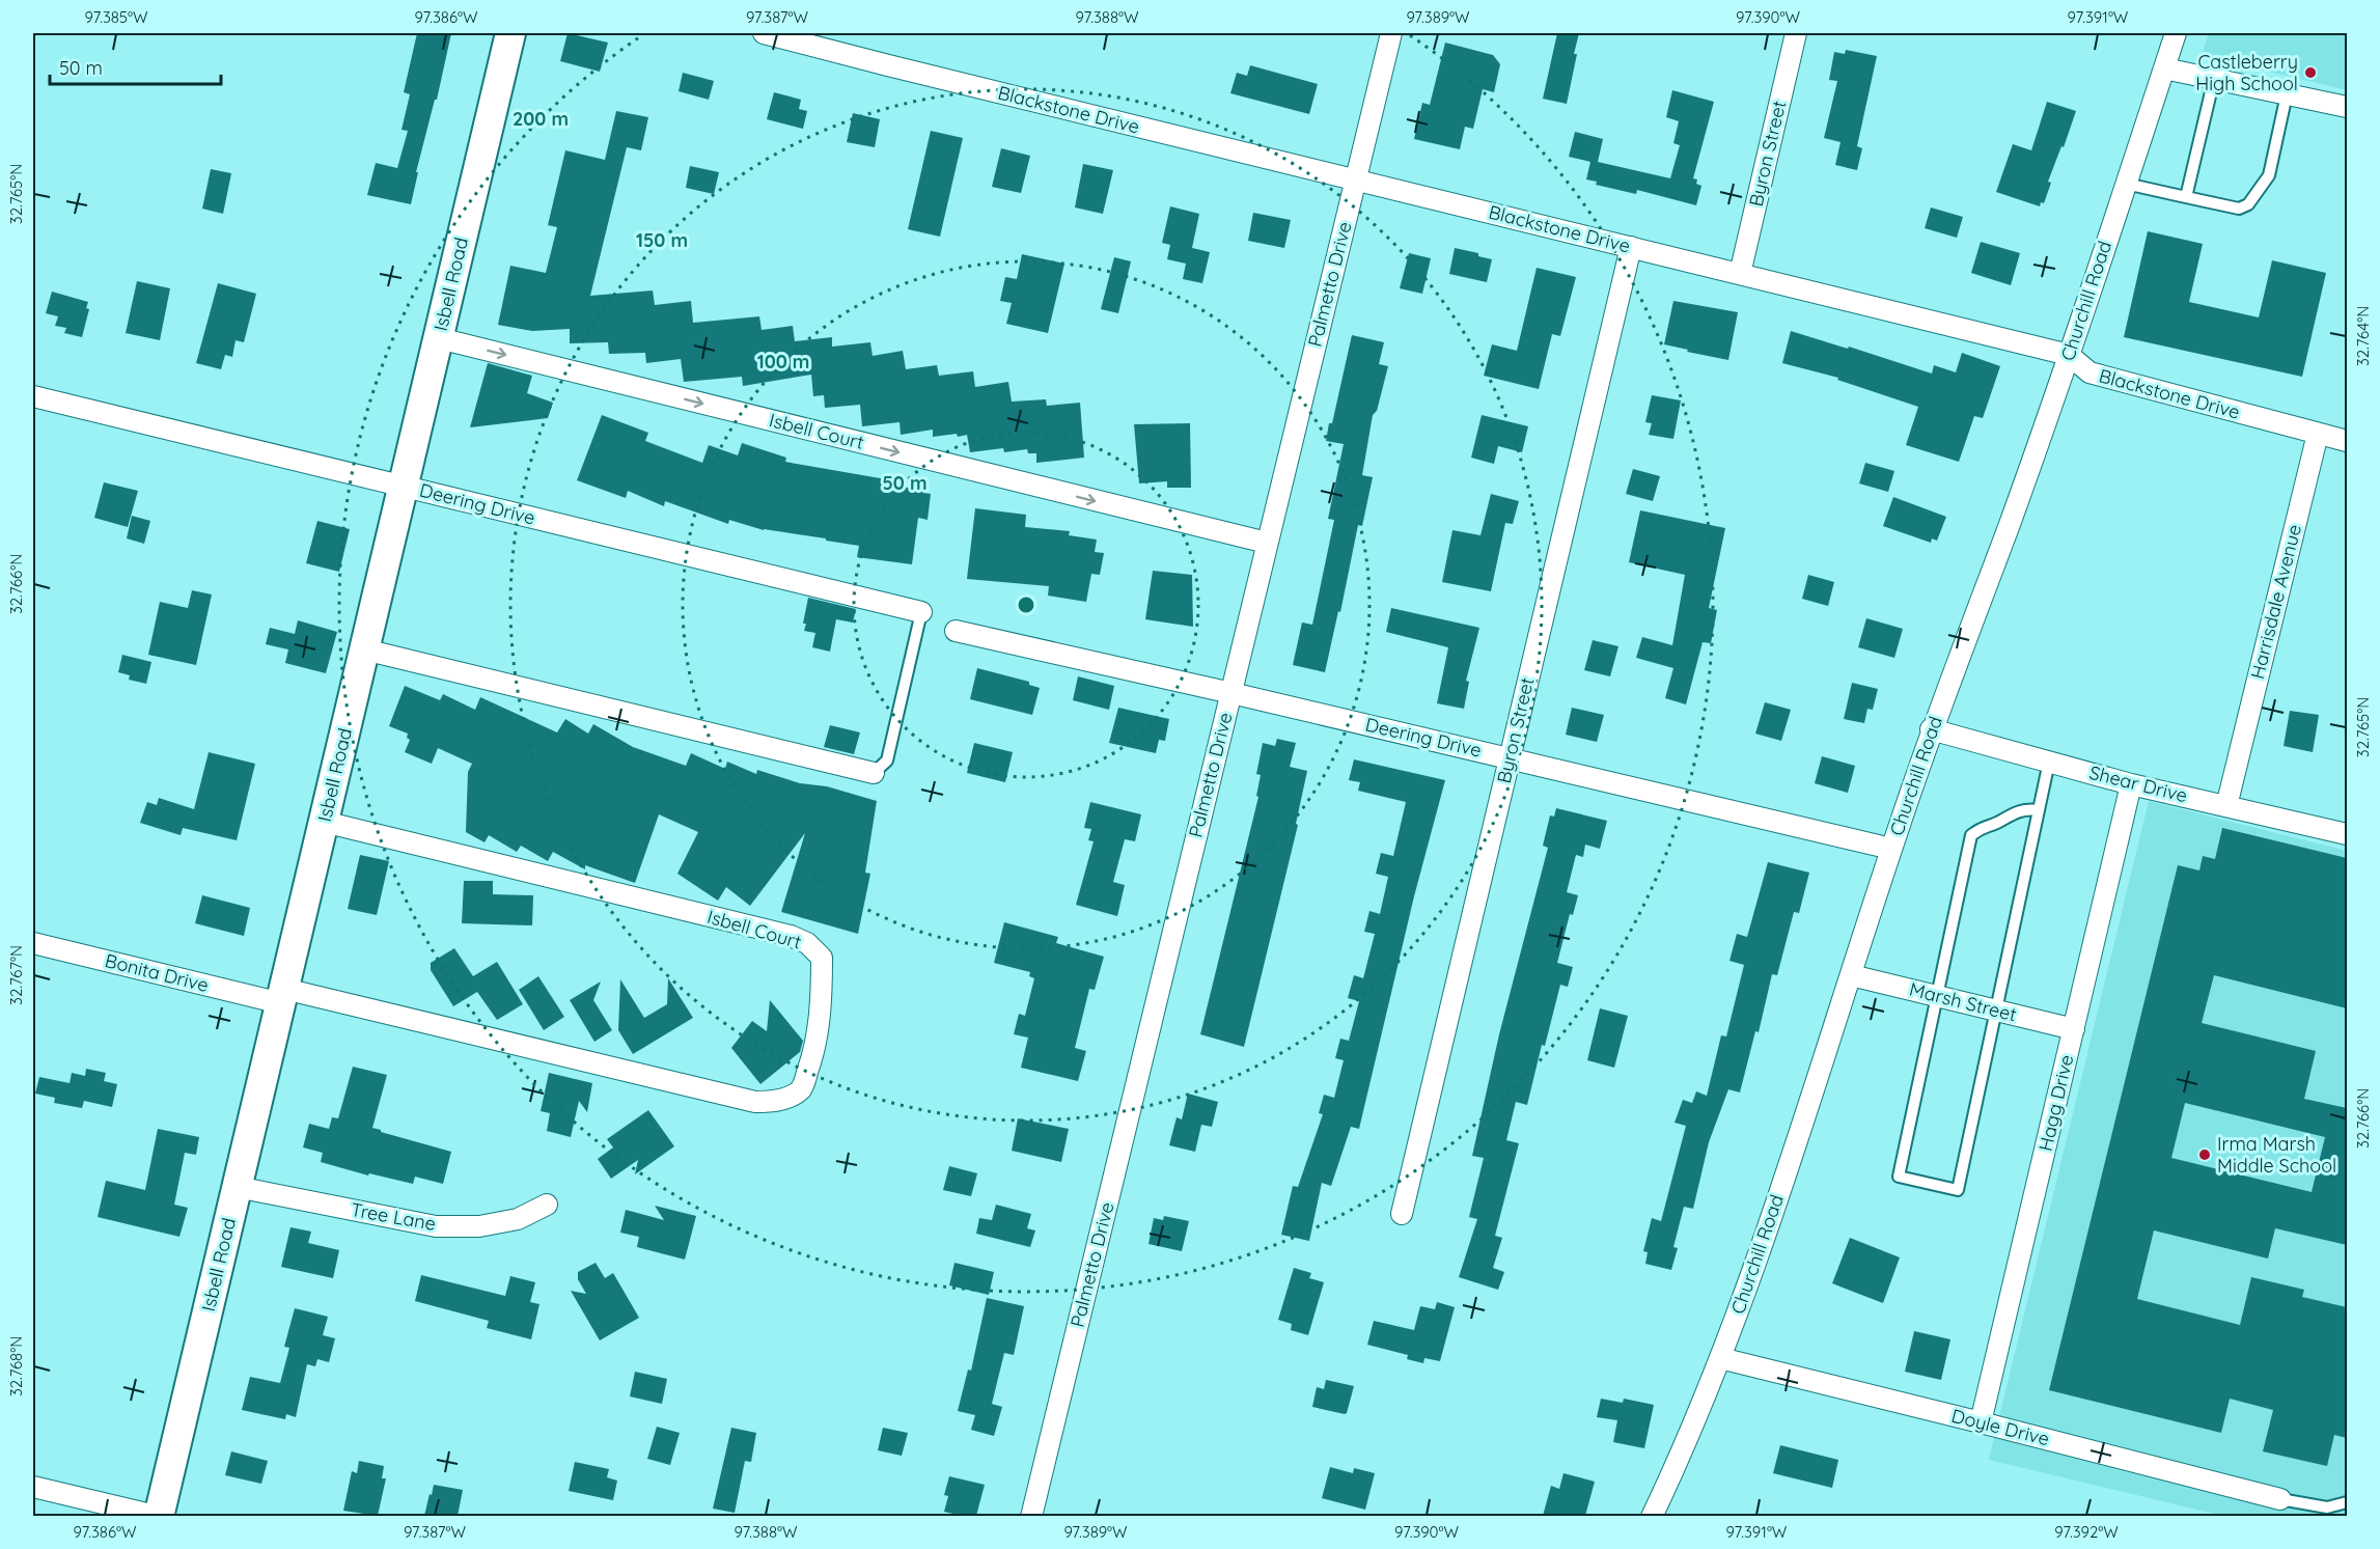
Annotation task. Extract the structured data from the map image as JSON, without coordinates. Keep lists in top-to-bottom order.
{
  "streets": {
    "street": [
      "Blackstone Drive",
      "Byron Street",
      "Isbell Road",
      "Palmetto Drive",
      "Churchill Road",
      "Isbell Court",
      "Deering Drive",
      "Harrisdale Avenue",
      "Shear Drive",
      "Bonita Drive",
      "Marsh Street",
      "Hagg Drive",
      "Tree Lane",
      "Doyle Drive"
    ]
  },
  "crossings": [
    ["Blackstone Drive", "Byron Street"],
    ["Blackstone Drive", "Palmetto Drive"],
    ["Blackstone Drive", "Churchill Road"],
    ["Blackstone Drive", "Harrisdale Avenue"],
    ["Byron Street", "Deering Drive"],
    ["Isbell Road", "Isbell Court"],
    ["Isbell Road", "Deering Drive"],
    ["Isbell Road", "Bonita Drive"],
    ["Isbell Road", "Tree Lane"],
    ["Palmetto Drive", "Isbell Court"],
    ["Palmetto Drive", "Deering Drive"],
    ["Churchill Road", "Deering Drive"],
    ["Churchill Road", "Shear Drive"],
    ["Churchill Road", "Marsh Street"],
    ["Churchill Road", "Doyle Drive"],
    ["Isbell Court", "Bonita Drive"],
    ["Harrisdale Avenue", "Shear Drive"],
    ["Shear Drive", "Hagg Drive"],
    ["Marsh Street", "Hagg Drive"],
    ["Hagg Drive", "Doyle Drive"]
  ],
  "one_way": ["Isbell Court"],
  "places": ["Castleberry High School", "Irma Marsh Middle School"],
  "scale_bar": "50 m",
  "coordinates": [
    "97.385°W",
    "97.386°W",
    "97.387°W",
    "97.388°W",
    "97.389°W",
    "97.390°W",
    "97.391°W",
    "32.765°N",
    "32.764°N",
    "32.766°N",
    "32.767°N",
    "32.768°N",
    "97.392°W"
  ],
  "rings": [
    "200 m",
    "150 m",
    "100 m",
    "50 m"
  ]
}
